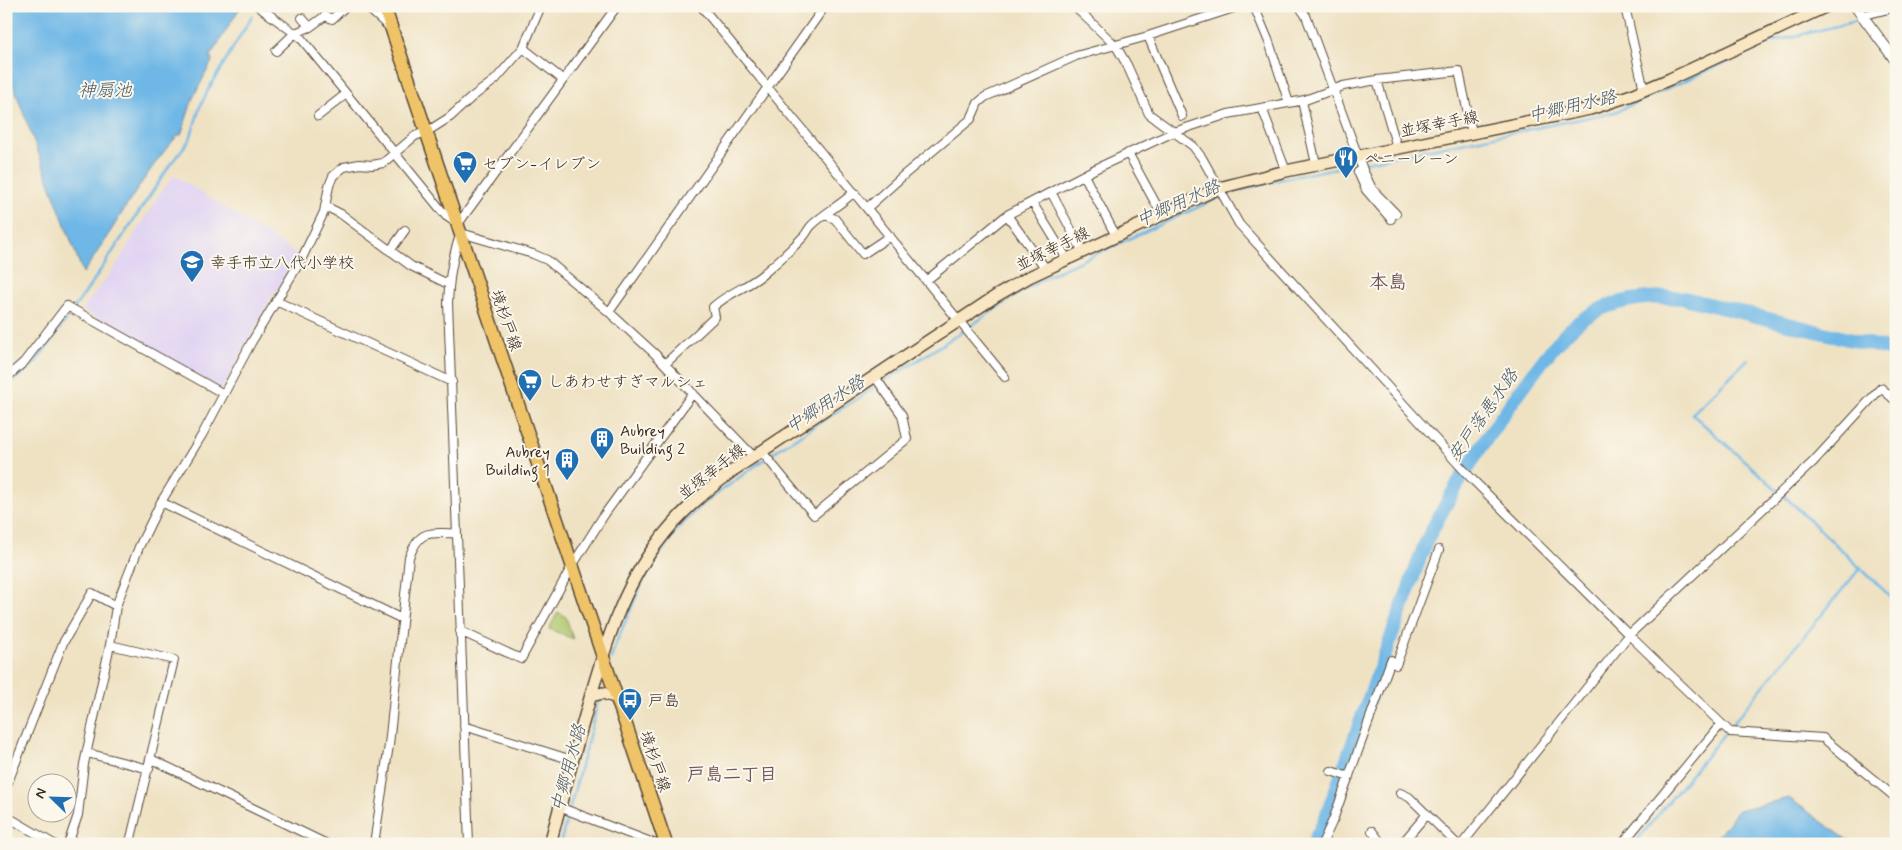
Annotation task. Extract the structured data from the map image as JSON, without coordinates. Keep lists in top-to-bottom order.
{
  "streets": {
    "main road": ["並塚幸手線", "境杉戸線"]
  },
  "crossings": [
    ["並塚幸手線", "境杉戸線"]
  ],
  "districts": ["本島", "戸島二丁目"],
  "water": ["神扇池", "中郷用水路", "安戸落悪水路"],
  "places": {
    "restaurant": ["ペニーレーン"],
    "supermarket": ["セブン-イレブン", "しあわせすぎマルシェ"],
    "school or university": ["幸手市立八代小学校"],
    "building": ["Aubrey Building 2", "Aubrey Building 1"],
    "bus stop": ["戸島"]
  },
  "north": "top left"
}
